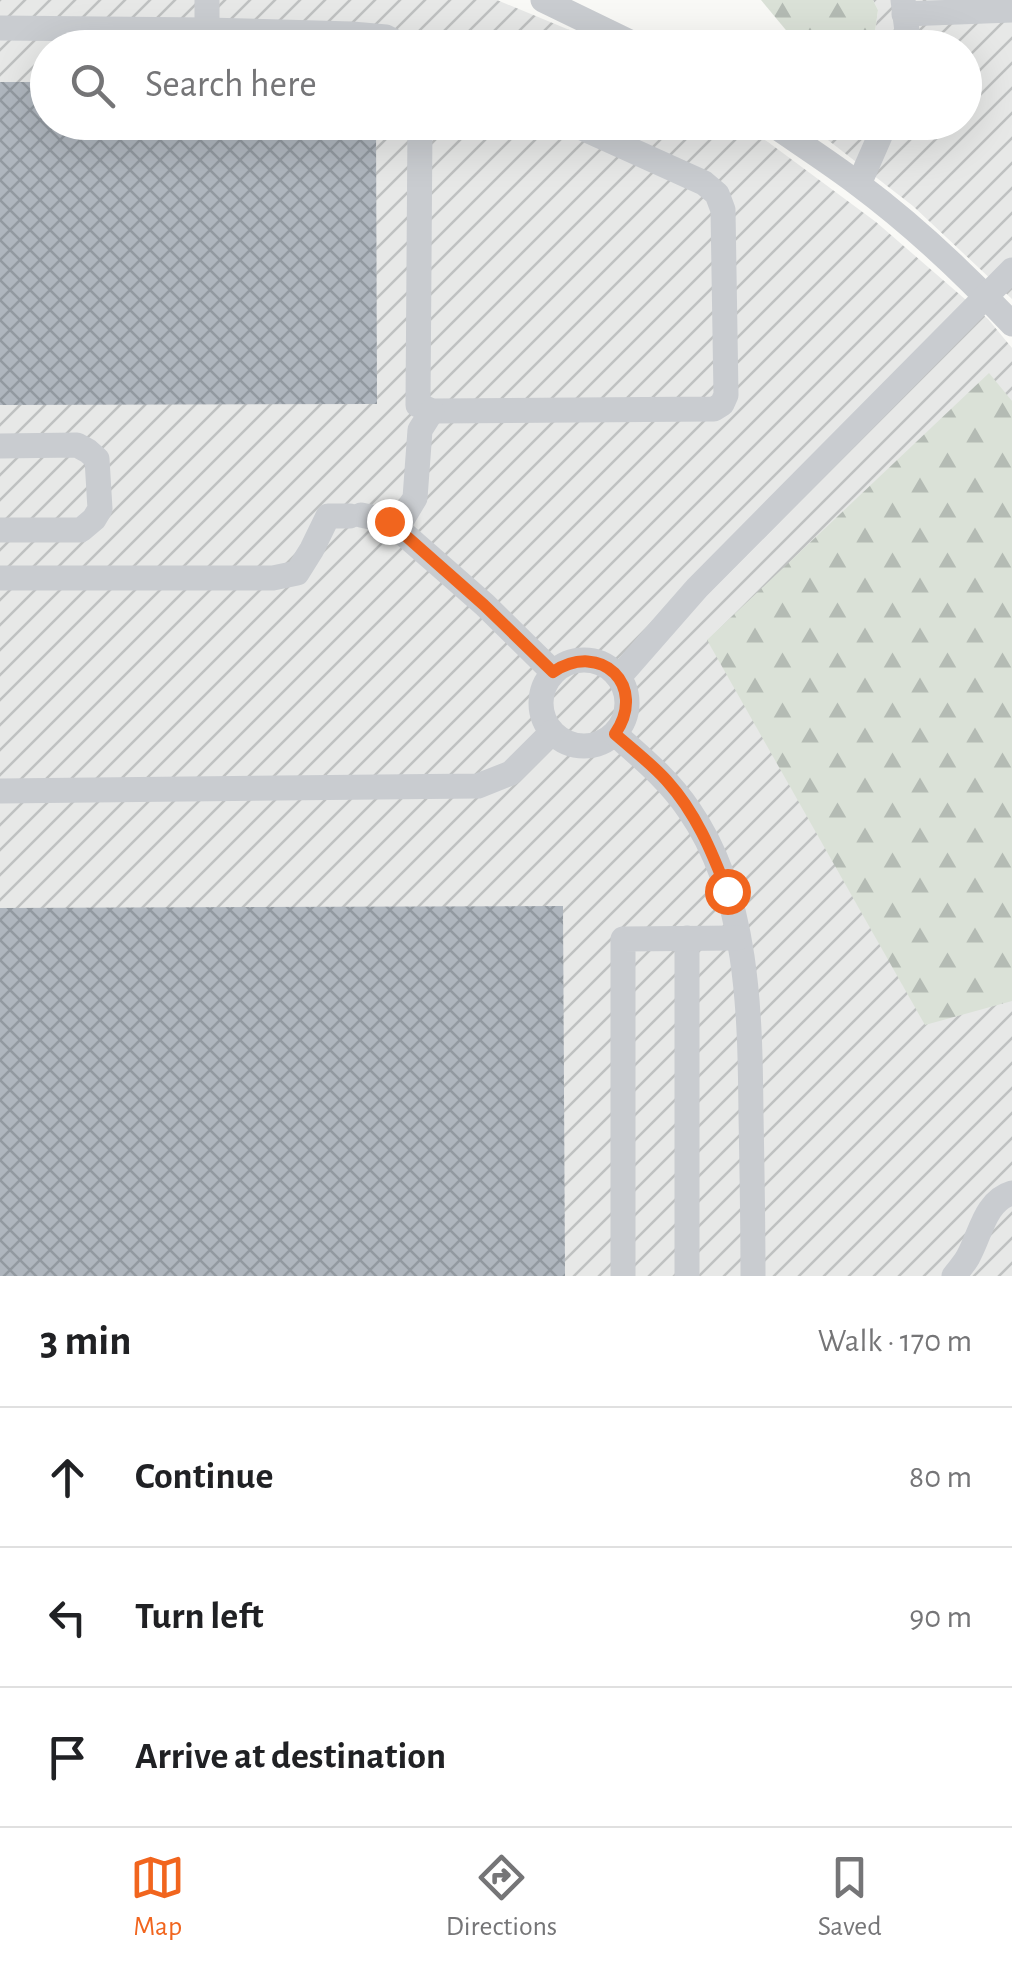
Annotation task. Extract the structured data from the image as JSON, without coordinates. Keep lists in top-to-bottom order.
{
  "page": {
    "search": "Search here",
    "heading": ["3 min", "Walk · 170 m"],
    "list": [
      ["Continue", "80 m"],
      ["Turn left", "90 m"],
      "Arrive at destination"
    ],
    "nav": ["Map", "Directions", "Saved"]
  }
}
